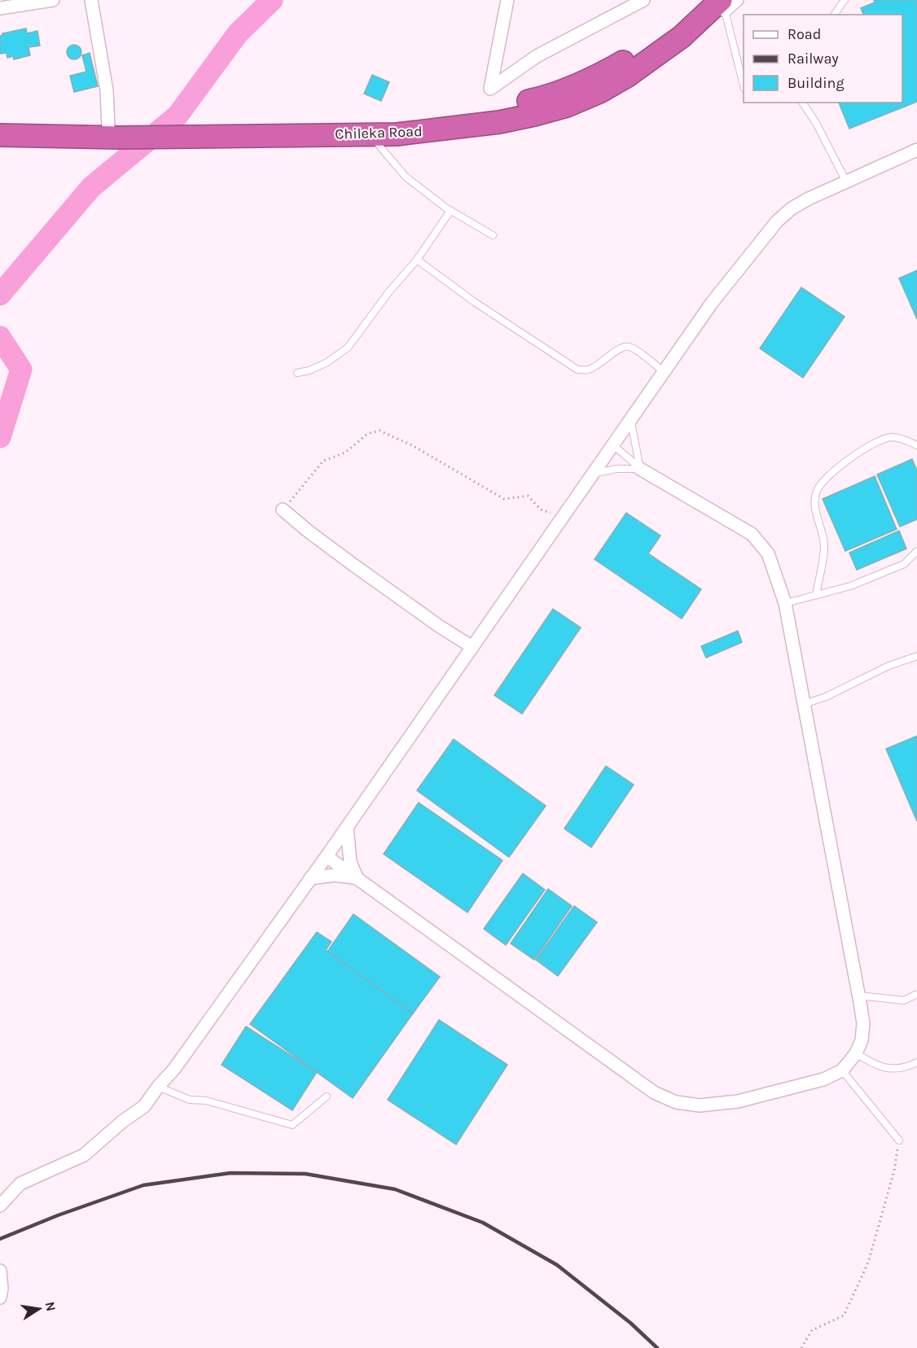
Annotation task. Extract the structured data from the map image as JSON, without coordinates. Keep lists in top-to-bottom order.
{
  "streets": {
    "highway": ["Chileka Road"]
  },
  "legend": ["Road", "Railway", "Building"],
  "north": "right"
}
